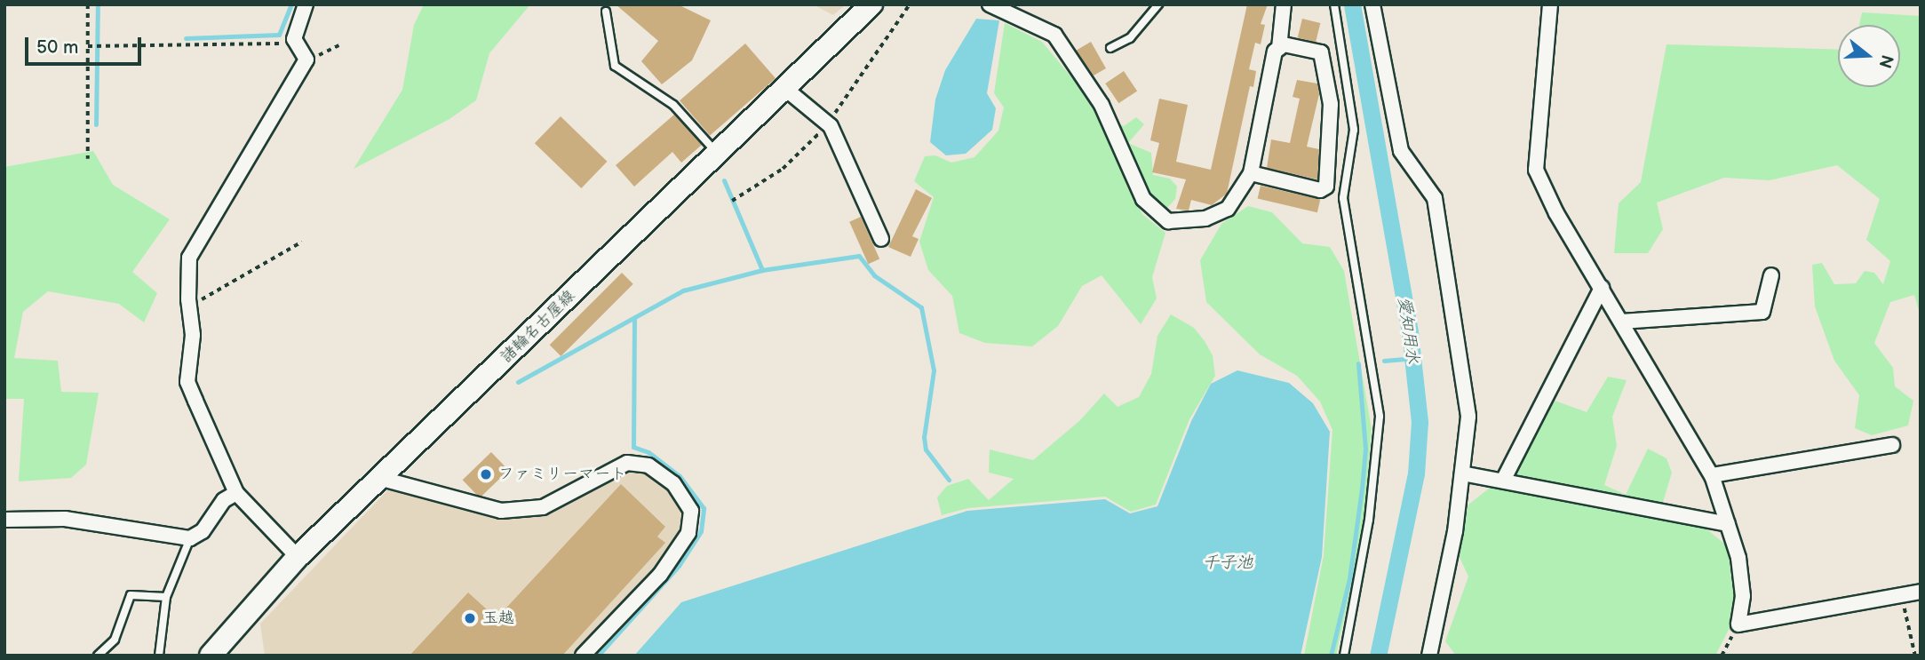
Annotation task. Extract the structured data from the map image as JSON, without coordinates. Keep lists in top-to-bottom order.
{
  "streets": {
    "main road": ["諸輪名古屋線"]
  },
  "water": ["愛知用水", "千子池"],
  "places": ["ファミリーマート", "玉越"],
  "scale_bar": "50 m",
  "north": "right"
}
